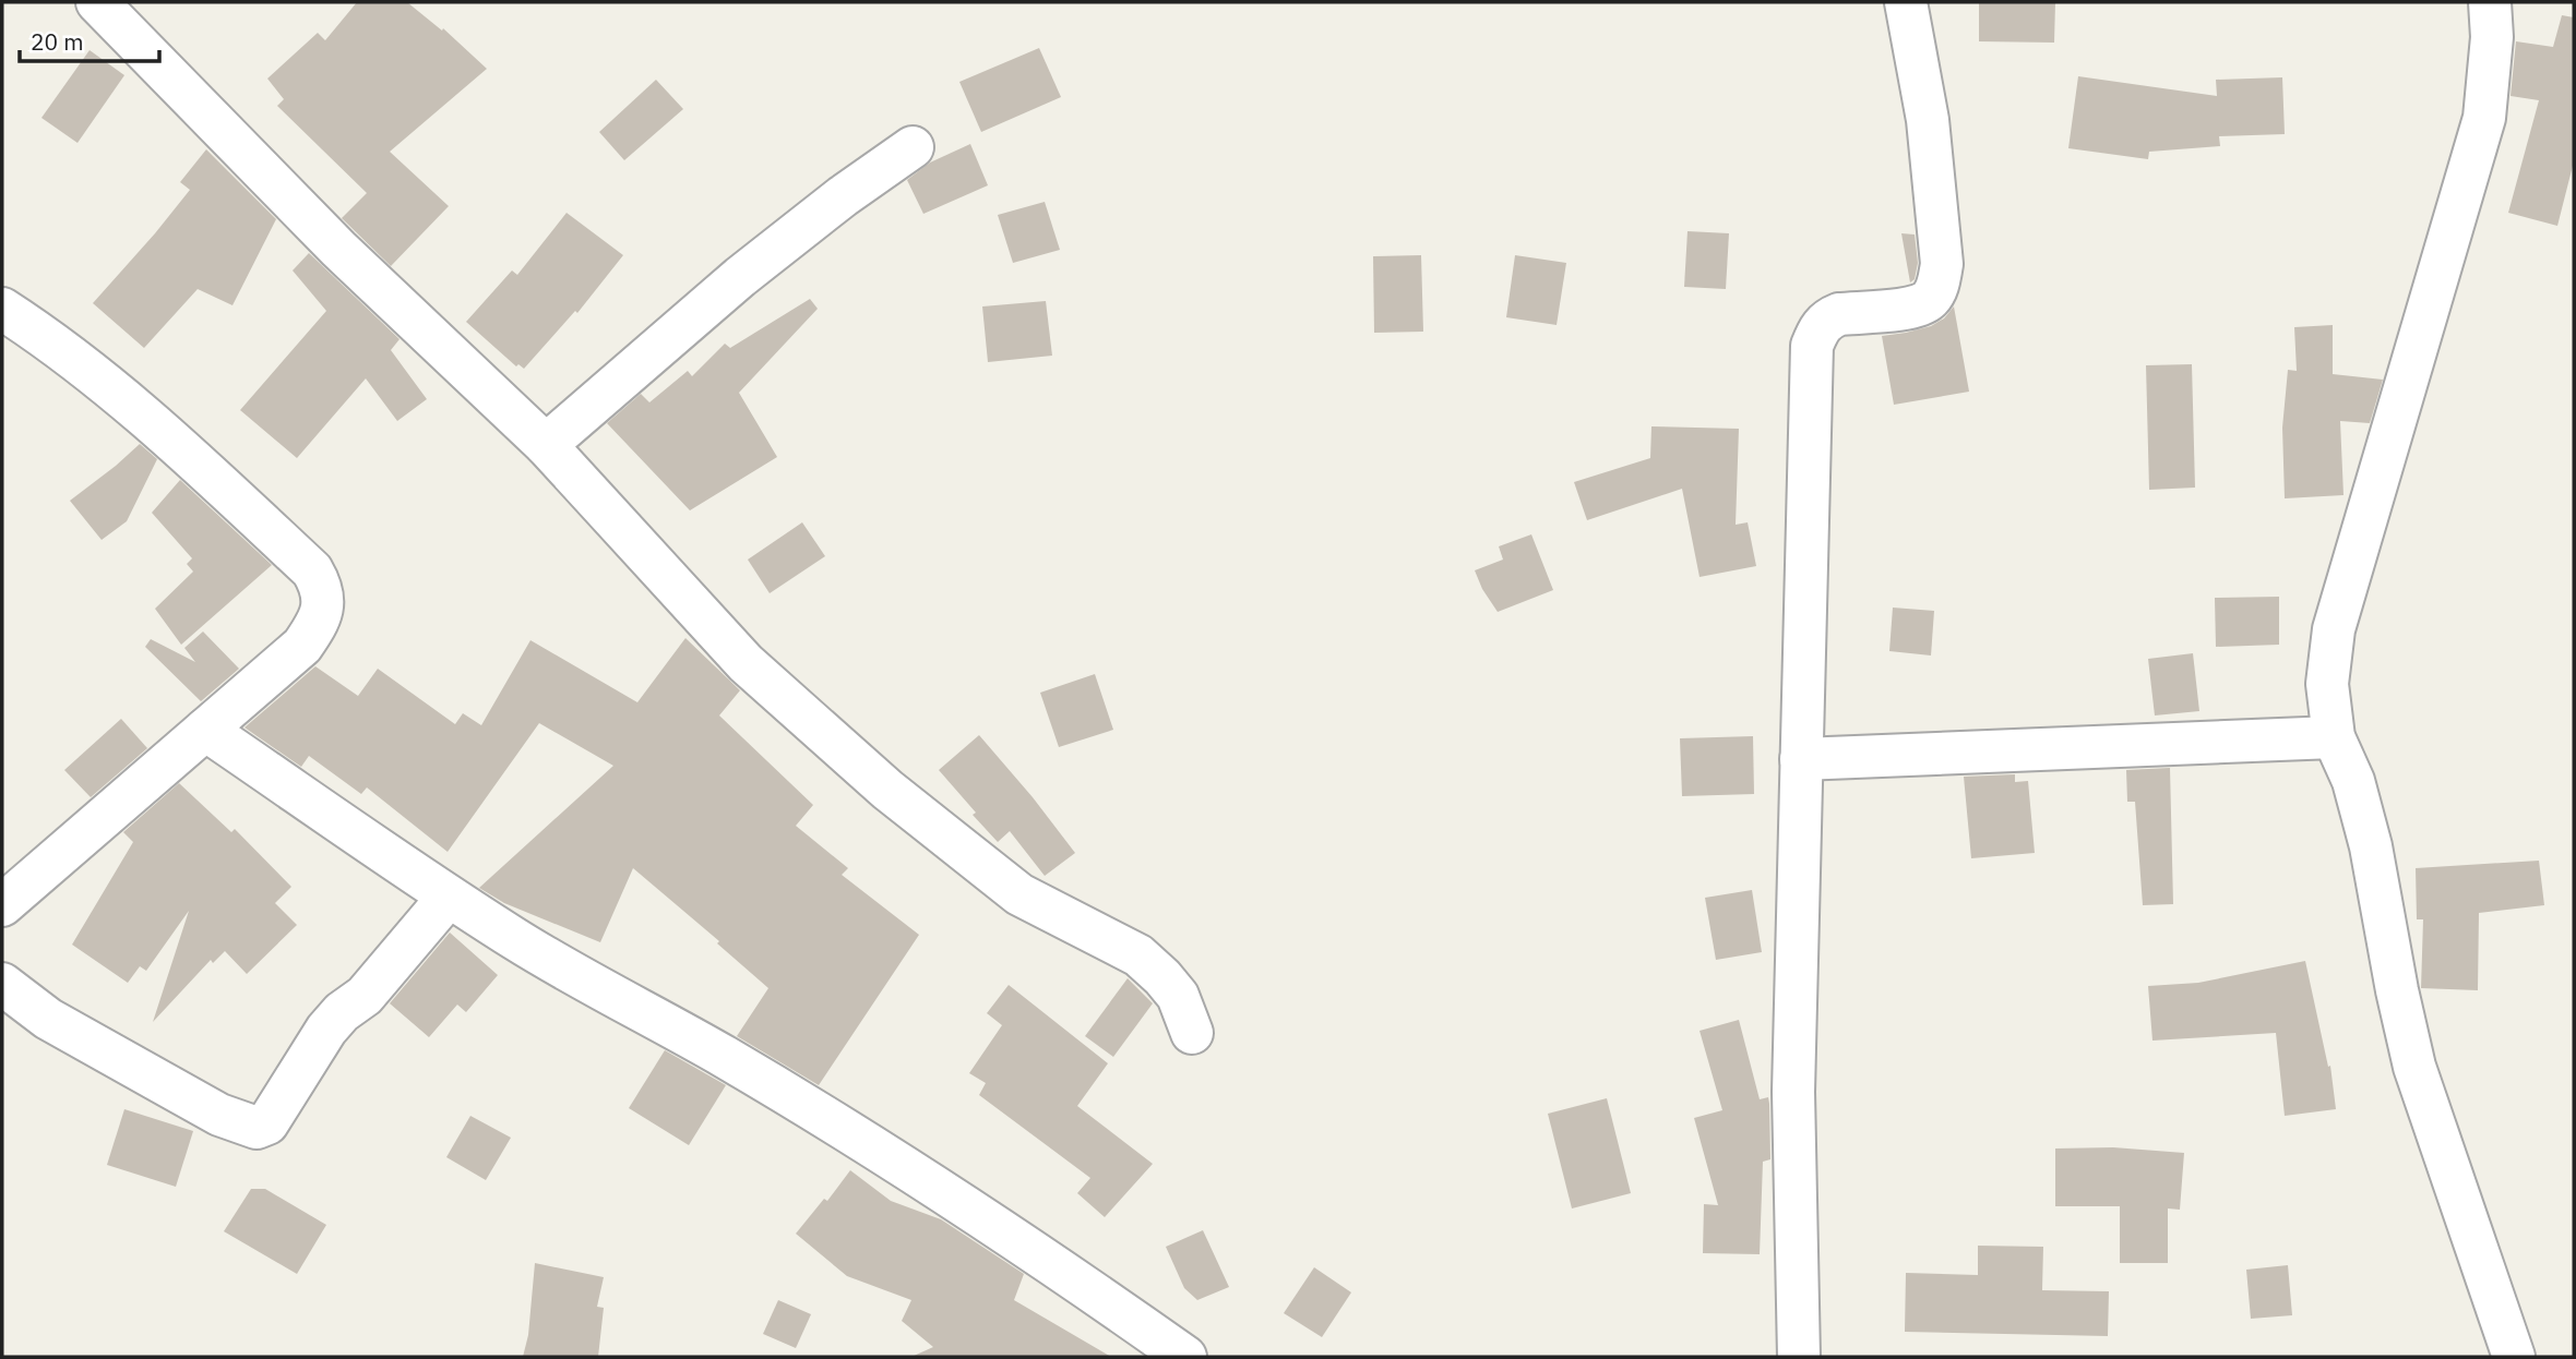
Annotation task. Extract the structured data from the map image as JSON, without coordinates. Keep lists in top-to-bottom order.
{
  "scale_bar": "20 m"
}
